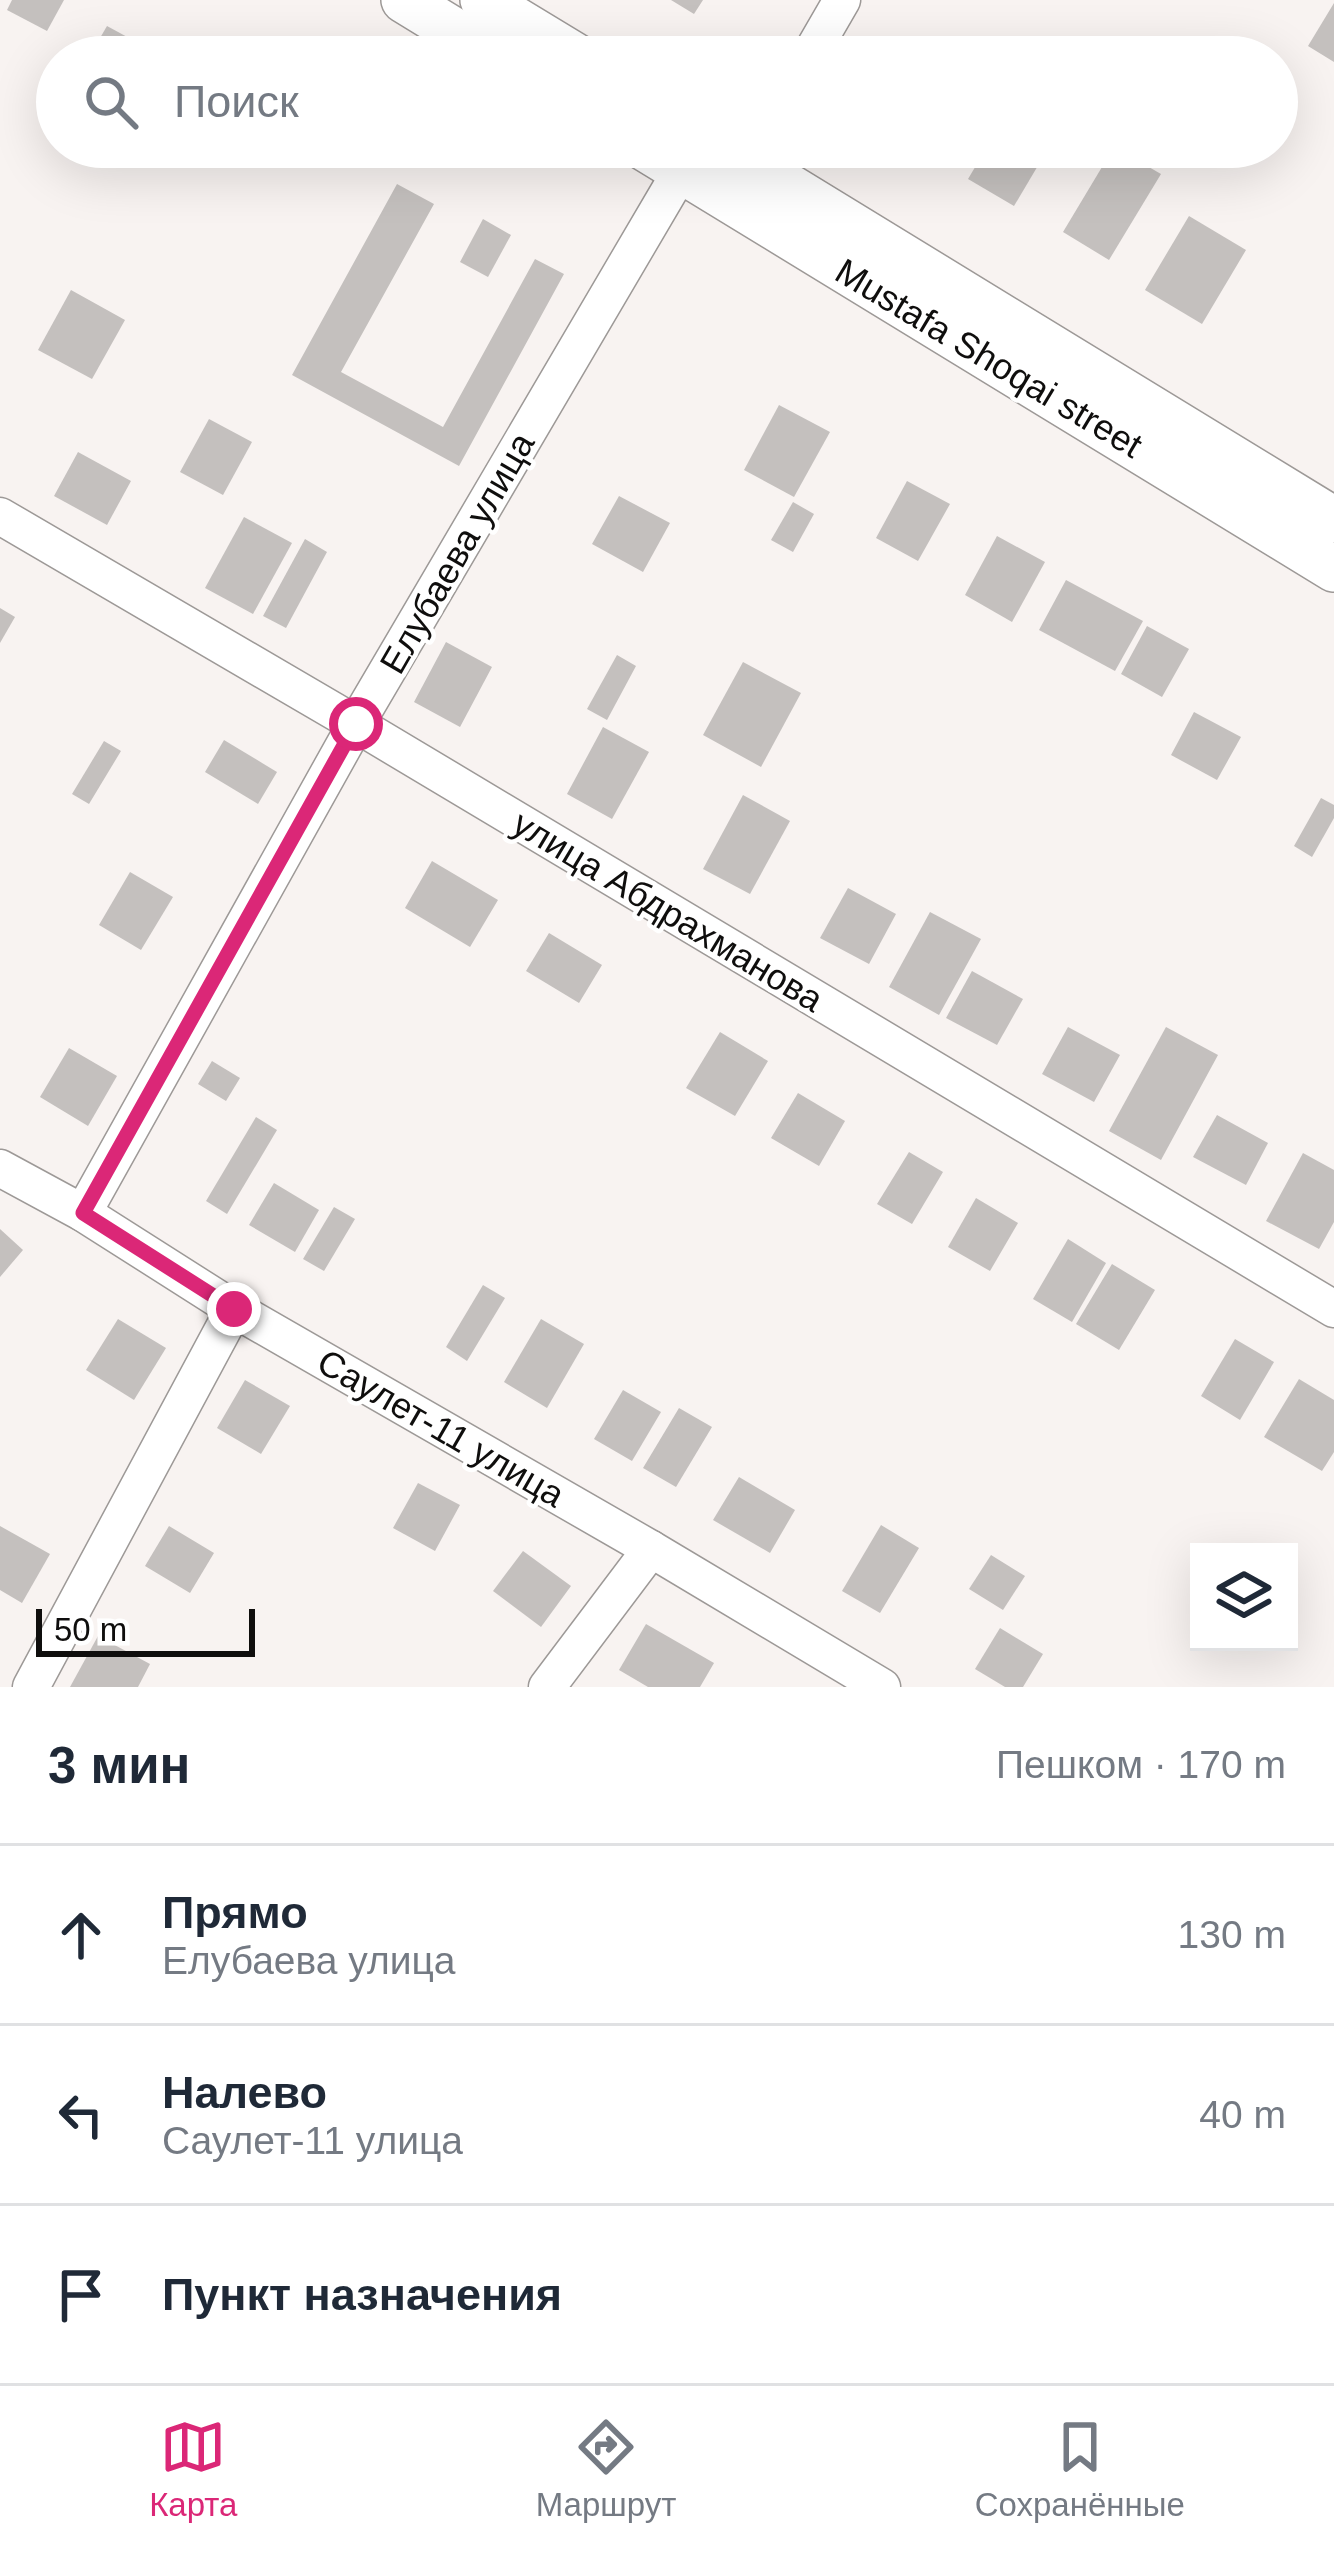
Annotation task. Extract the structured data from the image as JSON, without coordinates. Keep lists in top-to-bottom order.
{
  "streets": {
    "street": [
      "Mustafa Shoqai street",
      "Елубаева улица",
      "улица Абдрахманова",
      "Саулет-11 улица"
    ]
  },
  "crossings": [
    ["Елубаева улица", "улица Абдрахманова"],
    ["Елубаева улица", "Саулет-11 улица"]
  ],
  "scale_bar": "50 m",
  "page": {
    "search": "Поиск",
    "scale": "50 m",
    "heading": ["3 мин", "Пешком · 170 m"],
    "list": [
      ["Прямо", "Елубаева улица", "130 m"],
      ["Налево", "Саулет-11 улица", "40 m"],
      "Пункт назначения"
    ],
    "nav": ["Карта", "Маршрут", "Сохранённые"]
  }
}
